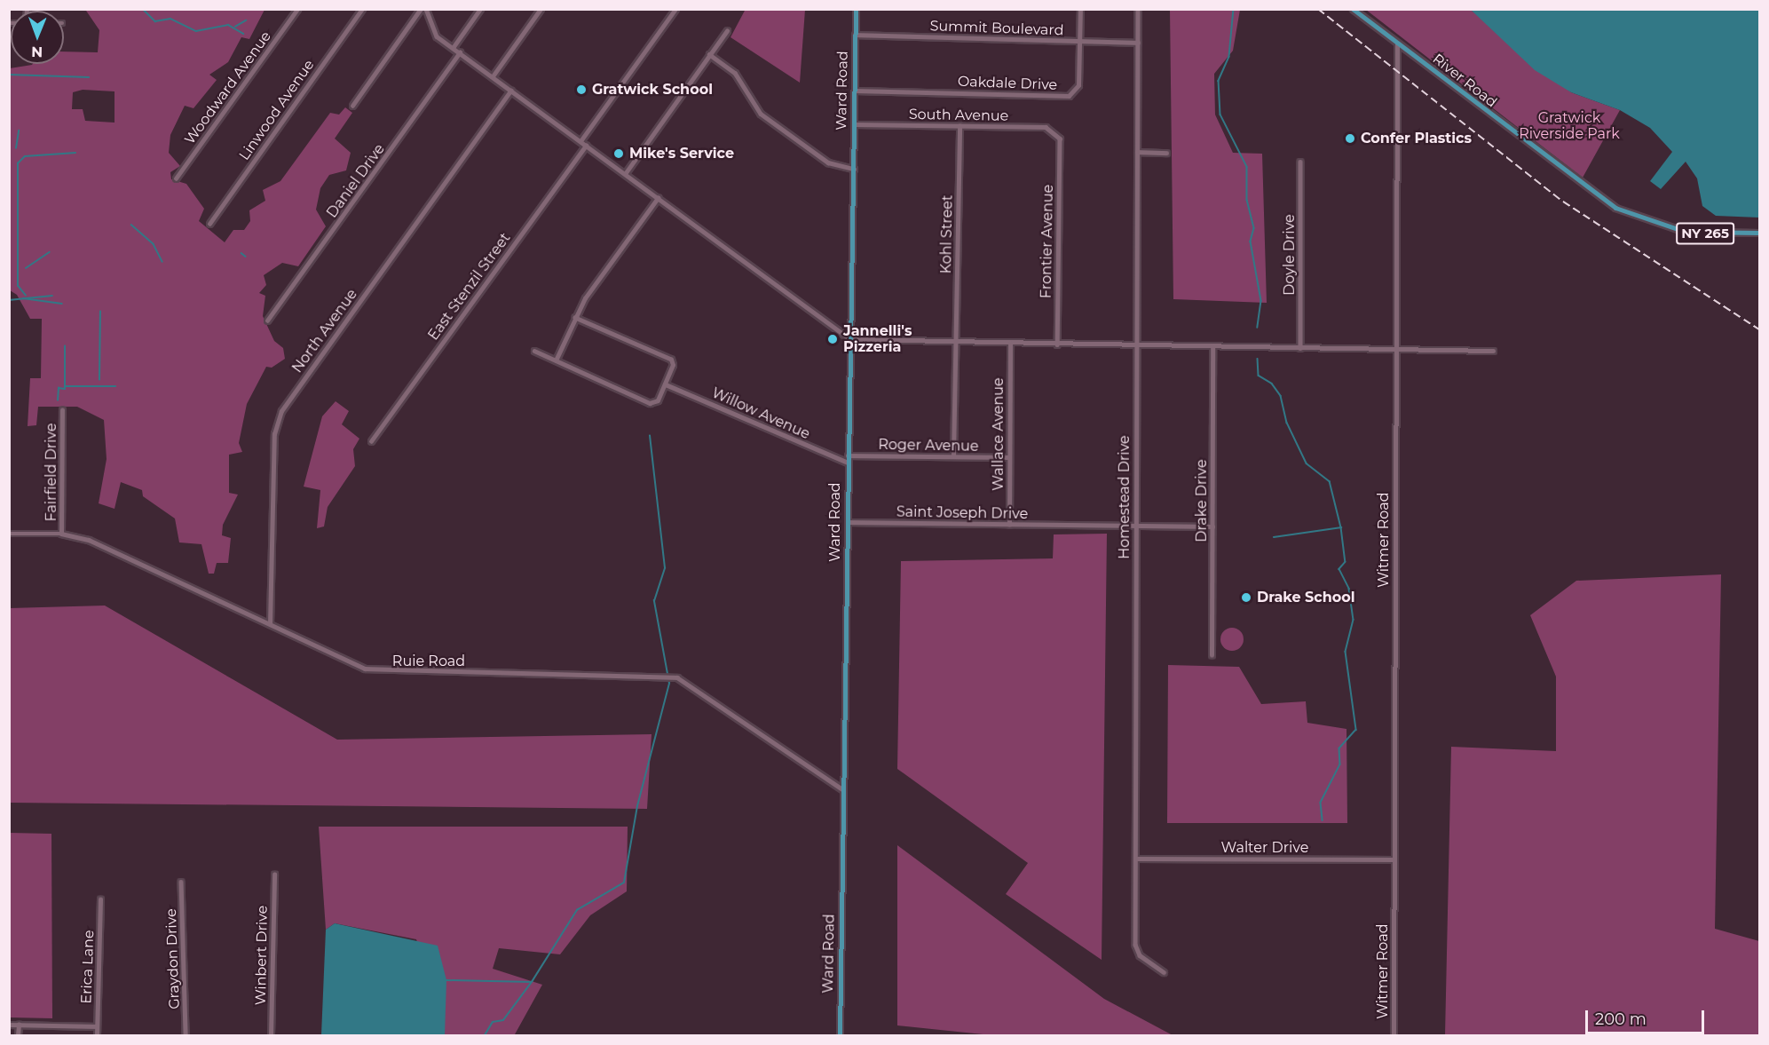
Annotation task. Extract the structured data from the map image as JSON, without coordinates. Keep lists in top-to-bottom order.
{
  "streets": {
    "main road": ["River Road", "Ward Road", "NY 265"],
    "street": [
      "Summit Boulevard",
      "Oakdale Drive",
      "Woodward Avenue",
      "Linwood Avenue",
      "South Avenue",
      "Daniel Drive",
      "Kohl Street",
      "Frontier Avenue",
      "Doyle Drive",
      "East Stenzil Street",
      "North Avenue",
      "Willow Avenue",
      "Wallace Avenue",
      "Roger Avenue",
      "Fairfield Drive",
      "Homestead Drive",
      "Drake Drive",
      "Saint Joseph Drive",
      "Witmer Road",
      "Ruie Road",
      "Walter Drive",
      "Winbert Drive",
      "Graydon Drive",
      "Erica Lane"
    ]
  },
  "crossings": [
    ["Summit Boulevard", "Oakdale Drive"],
    ["Summit Boulevard", "Ward Road"],
    ["Summit Boulevard", "Homestead Drive"],
    ["River Road", "Witmer Road"],
    ["Oakdale Drive", "Ward Road"],
    ["Ward Road", "South Avenue"],
    ["Ward Road", "Willow Avenue"],
    ["Ward Road", "Roger Avenue"],
    ["Ward Road", "Saint Joseph Drive"],
    ["Ward Road", "Ruie Road"],
    ["South Avenue", "Kohl Street"],
    ["South Avenue", "Frontier Avenue"],
    ["Kohl Street", "Roger Avenue"],
    ["North Avenue", "Ruie Road"],
    ["Wallace Avenue", "Roger Avenue"],
    ["Wallace Avenue", "Saint Joseph Drive"],
    ["Fairfield Drive", "Ruie Road"],
    ["Homestead Drive", "Saint Joseph Drive"],
    ["Homestead Drive", "Walter Drive"],
    ["Drake Drive", "Saint Joseph Drive"],
    ["Witmer Road", "Walter Drive"]
  ],
  "parks": ["Gratwick Riverside Park"],
  "places": [
    "Gratwick School",
    "Confer Plastics",
    "Mike's Service",
    "Jannelli's Pizzeria",
    "Drake School"
  ],
  "scale_bar": "200 m",
  "north": "bottom"
}
